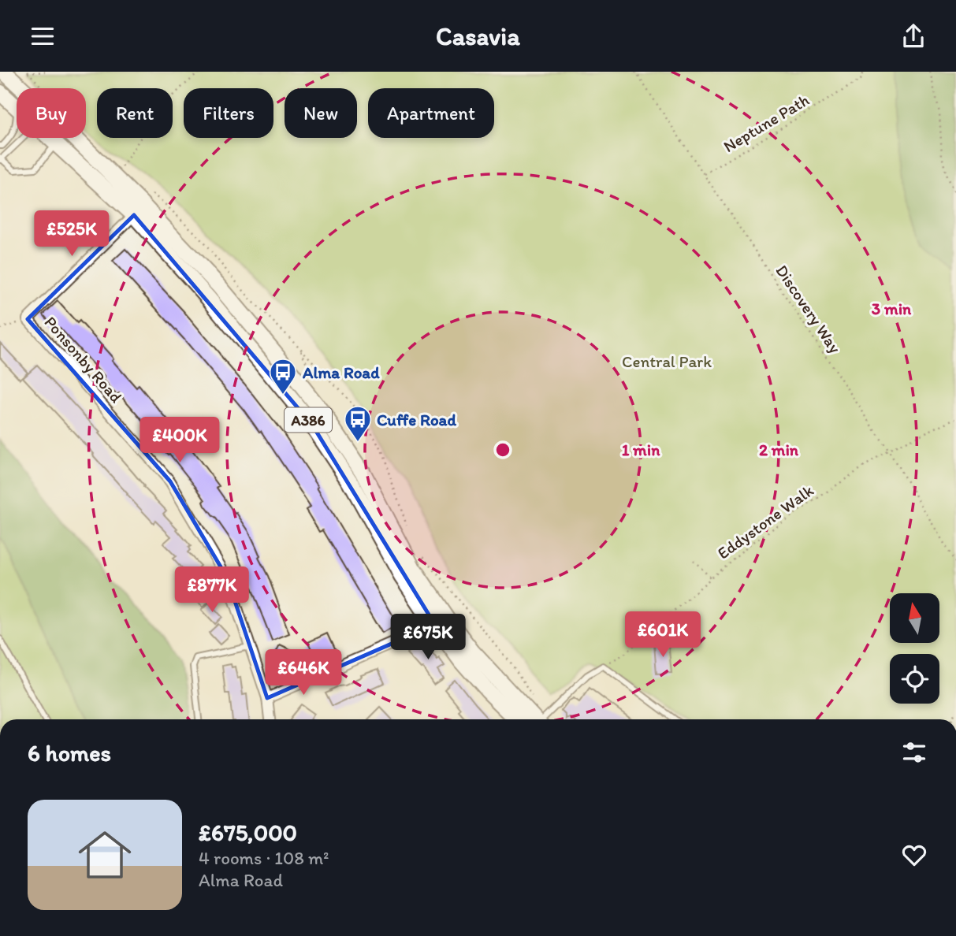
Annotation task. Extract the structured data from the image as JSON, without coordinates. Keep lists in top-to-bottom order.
{
  "streets": {
    "main road": ["A386"],
    "street": ["Ponsonby Road"],
    "path": ["Neptune Path", "Discovery Way", "Eddystone Walk"]
  },
  "crossings": [
    ["Neptune Path", "Discovery Way"],
    ["Discovery Way", "Eddystone Walk"],
    ["Ponsonby Road", "A386"]
  ],
  "parks": ["Central Park"],
  "places": {
    "bus stop": ["Alma Road", "Cuffe Road"]
  },
  "north": "top",
  "page": {
    "header": "Casavia",
    "chip": [
      "Buy",
      "Rent",
      "Filters",
      "New",
      "Apartment"
    ],
    "price": [
      "£525K",
      "£400K",
      "£877K",
      "£601K",
      "£675K",
      "£646K"
    ],
    "heading": "6 homes",
    "list": [
      {
        "name": "£675,000",
        "note": "4 rooms · 108 m² · Alma Road"
      }
    ]
  },
  "rings": ["3 min", "1 min", "2 min"]
}
